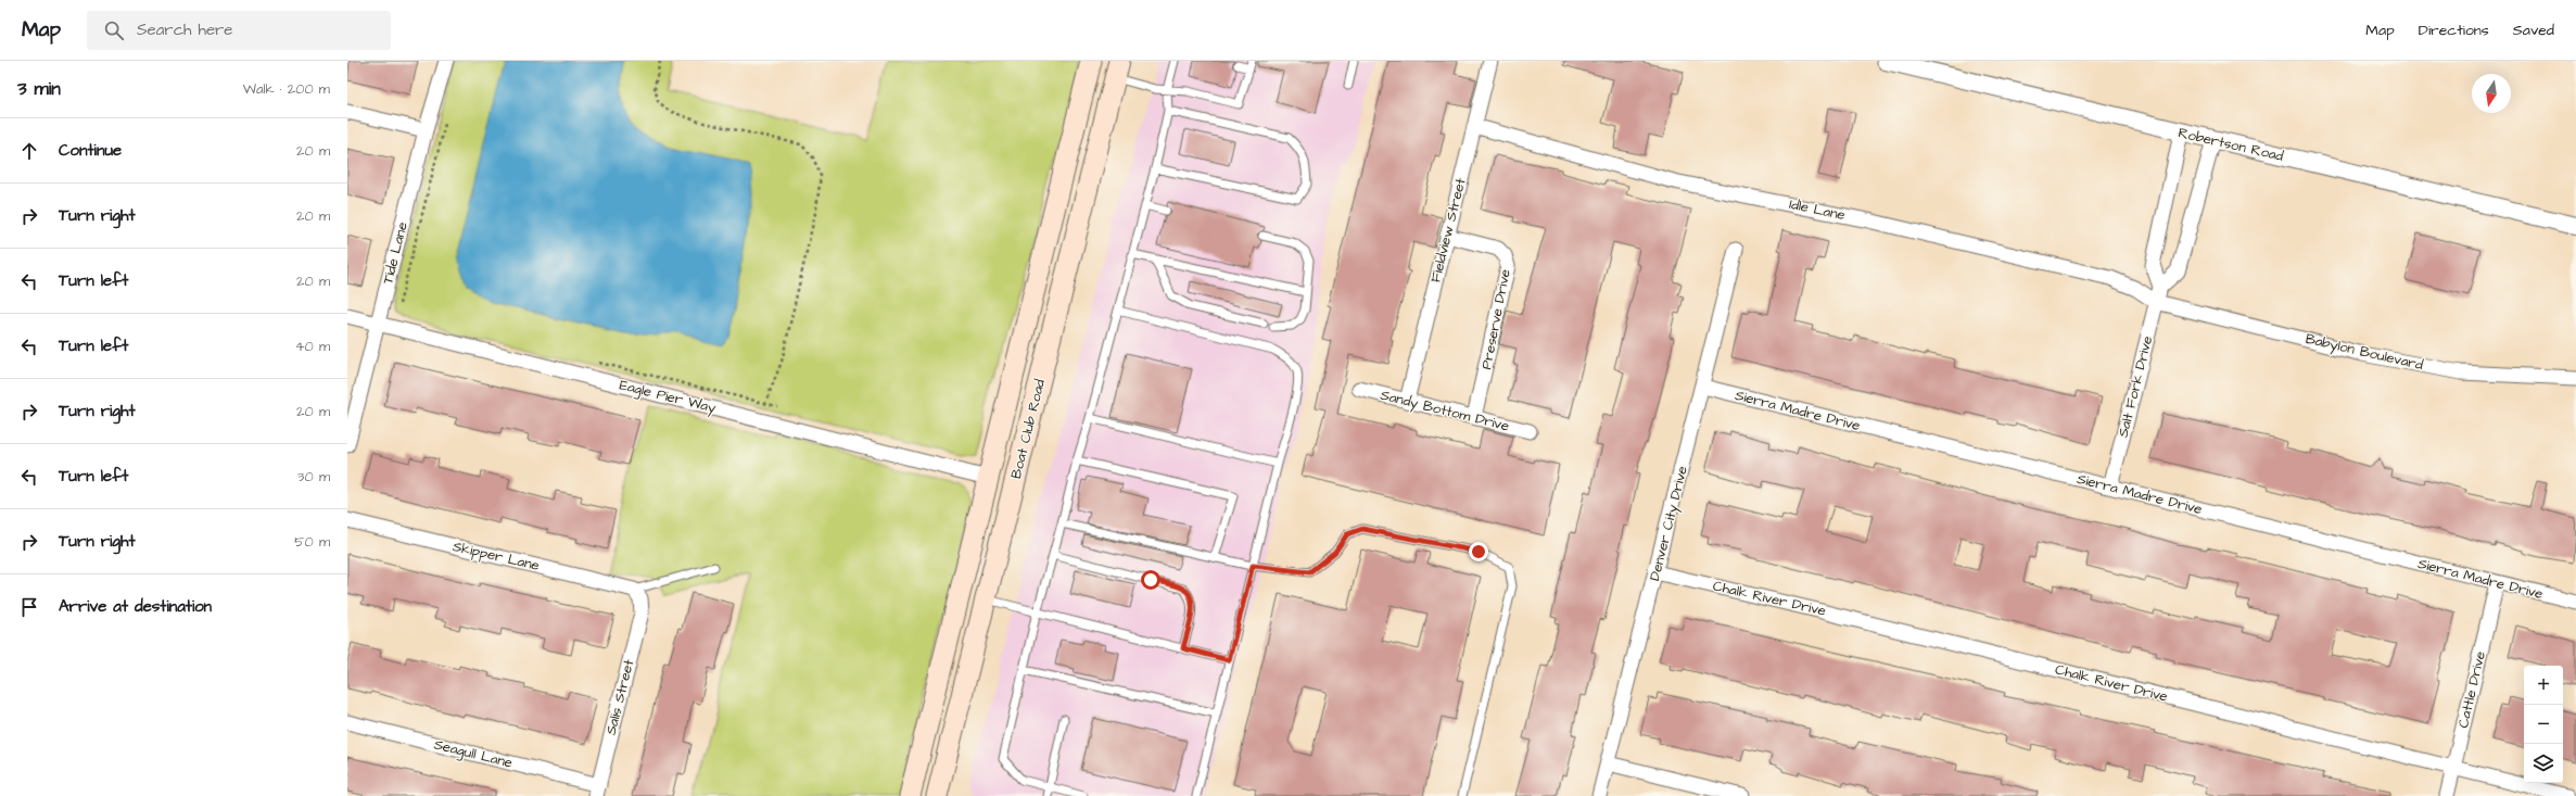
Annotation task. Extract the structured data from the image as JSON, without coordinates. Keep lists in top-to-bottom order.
{
  "streets": {
    "main road": ["Boat Club Road"],
    "street": [
      "Robertson Road",
      "Idle Lane",
      "Fieldview Street",
      "Tide Lane",
      "Preserve Drive",
      "Babylon Boulevard",
      "Salt Fork Drive",
      "Eagle Pier Way",
      "Sandy Bottom Drive",
      "Sierra Madre Drive",
      "Denver City Drive",
      "Skipper Lane",
      "Chalk River Drive",
      "Cattle Drive",
      "Salis Street",
      "Seagull Lane"
    ]
  },
  "crossings": [
    ["Idle Lane", "Fieldview Street"],
    ["Idle Lane", "Babylon Boulevard"],
    ["Idle Lane", "Salt Fork Drive"],
    ["Fieldview Street", "Preserve Drive"],
    ["Fieldview Street", "Sandy Bottom Drive"],
    ["Tide Lane", "Eagle Pier Way"],
    ["Preserve Drive", "Sandy Bottom Drive"],
    ["Babylon Boulevard", "Salt Fork Drive"],
    ["Salt Fork Drive", "Sierra Madre Drive"],
    ["Eagle Pier Way", "Boat Club Road"],
    ["Sierra Madre Drive", "Denver City Drive"],
    ["Sierra Madre Drive", "Cattle Drive"],
    ["Denver City Drive", "Chalk River Drive"],
    ["Skipper Lane", "Salis Street"],
    ["Chalk River Drive", "Cattle Drive"],
    ["Salis Street", "Seagull Lane"]
  ],
  "north": "bottom",
  "page": {
    "header": "Map",
    "search": "Search here",
    "nav": ["Map", "Directions", "Saved"],
    "heading": ["3 min", "Walk · 200 m"],
    "list": [
      ["Continue", "20 m"],
      ["Turn right", "20 m"],
      ["Turn left", "20 m"],
      ["Turn left", "40 m"],
      ["Turn right", "20 m"],
      ["Turn left", "30 m"],
      ["Turn right", "50 m"],
      "Arrive at destination"
    ],
    "map_buttons": ["+", "−"]
  }
}
